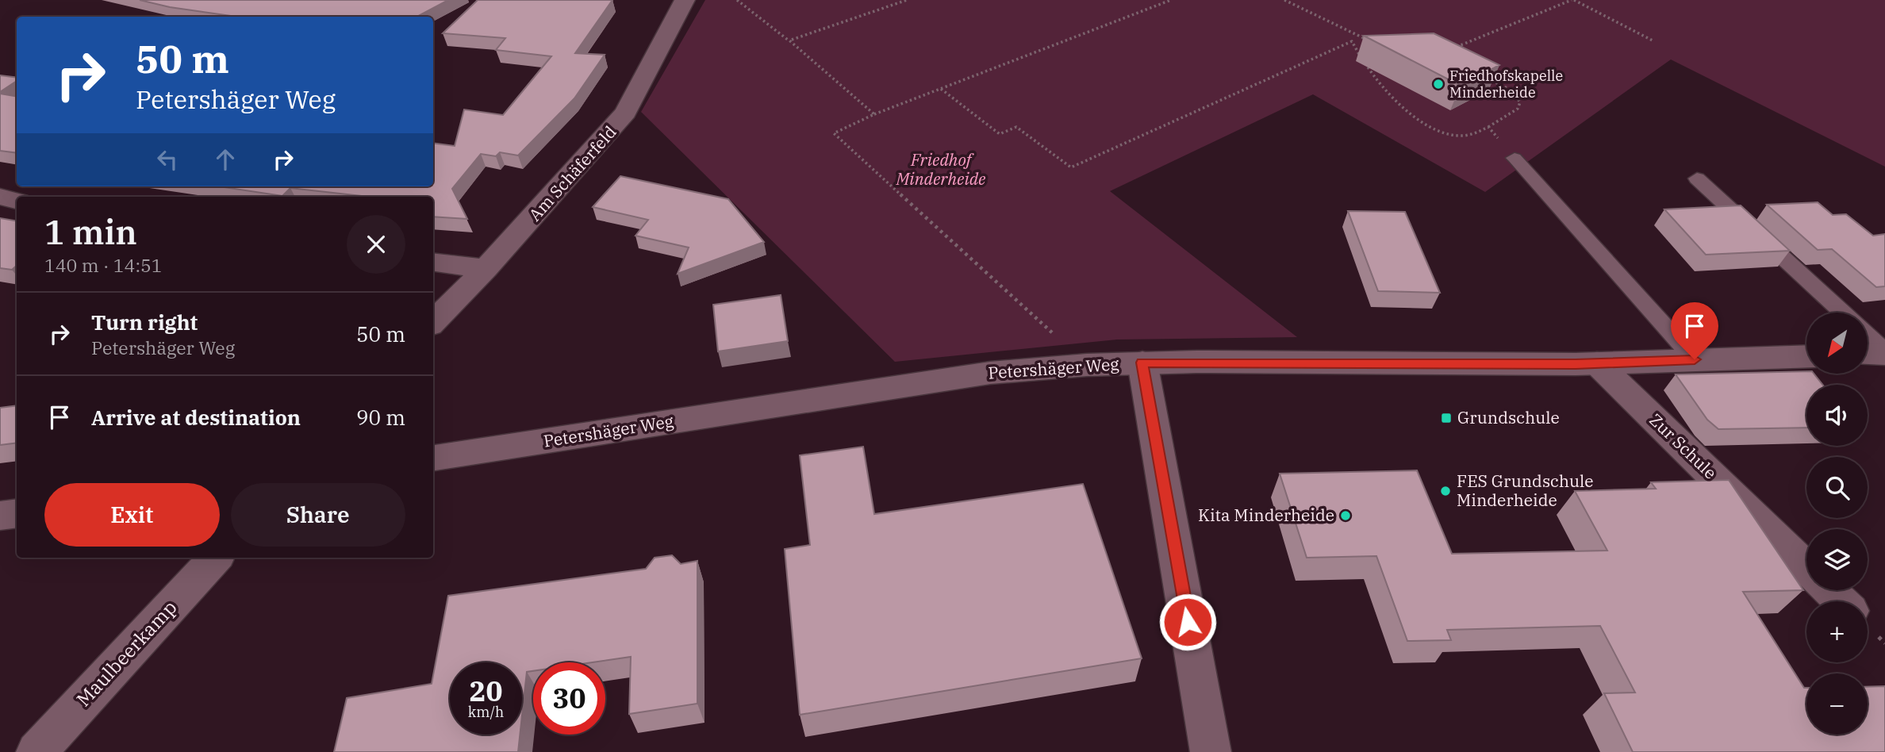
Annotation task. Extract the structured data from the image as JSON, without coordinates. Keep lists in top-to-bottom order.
{
  "streets": {
    "street": [
      "Am Schäferfeld",
      "Petershäger Weg",
      "Zur Schule",
      "Maulbeerkamp"
    ]
  },
  "crossings": [
    ["Petershäger Weg", "Zur Schule"]
  ],
  "parks": ["Friedhof Minderheide"],
  "places": {
    "other": ["Friedhofskapelle Minderheide", "FES Grundschule Minderheide", "Kita Minderheide"],
    "transit": ["Grundschule"]
  },
  "north": "bottom left",
  "page": {
    "turn": ["50 m", "Petershäger Weg"],
    "heading": ["1 min", "140 m · 14:51"],
    "list": [
      {
        "name": "Turn right",
        "note": "Petershäger Weg",
        "value": "50 m"
      },
      {
        "name": "Arrive at destination",
        "value": "90 m"
      }
    ],
    "map_buttons": ["+", "−"],
    "buttons": ["Exit", "Share"],
    "speed": "20 km/h",
    "limit": "30"
  }
}
